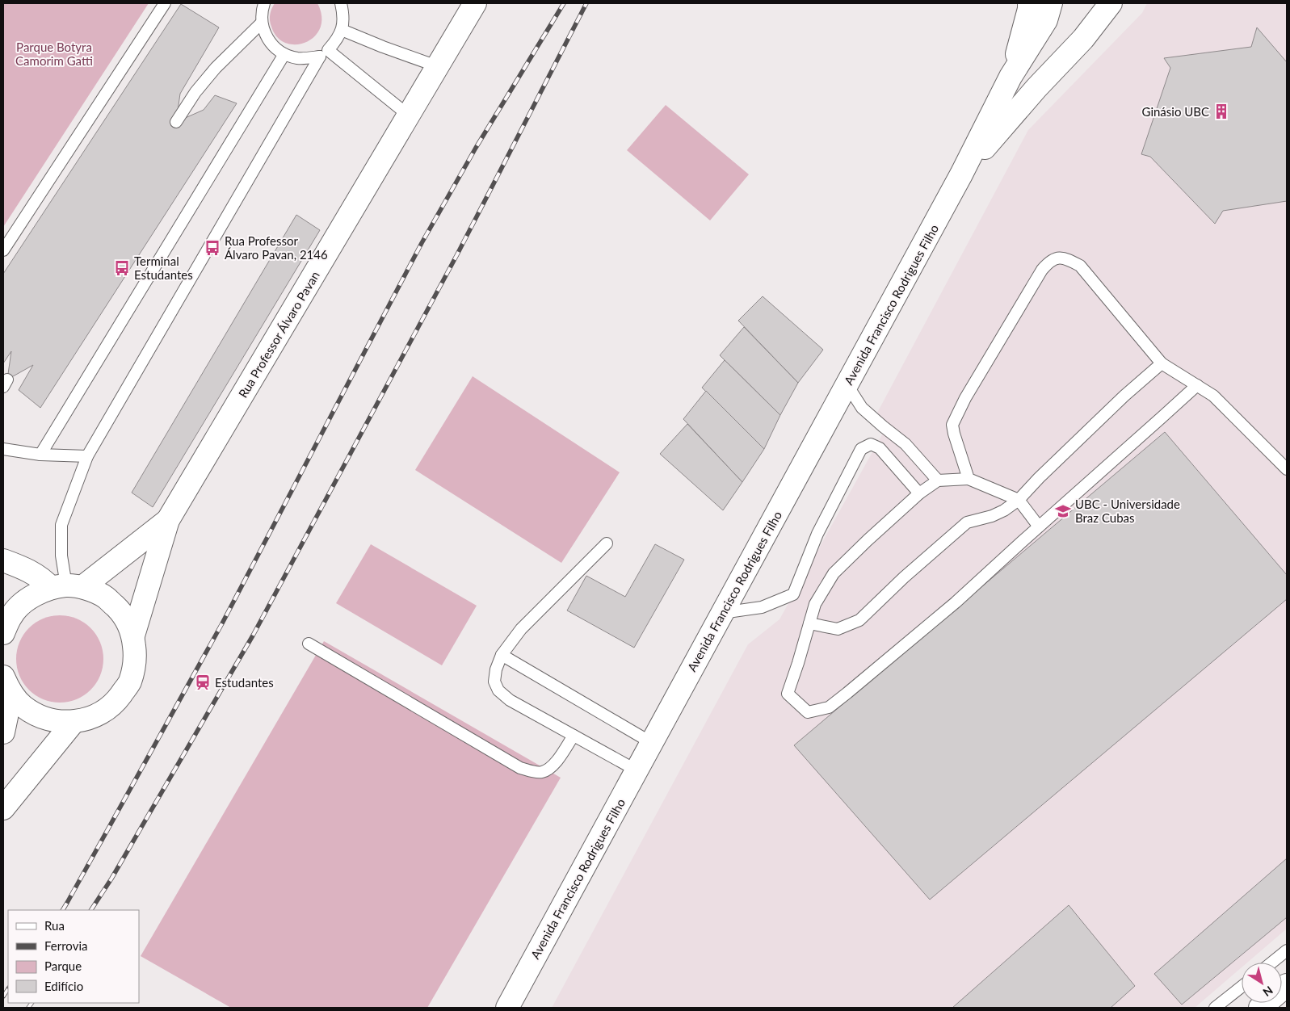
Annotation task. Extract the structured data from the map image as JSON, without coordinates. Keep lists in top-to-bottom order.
{
  "streets": {
    "main road": ["Avenida Francisco Rodrigues Filho", "Rua Professor Álvaro Pavan"]
  },
  "parks": ["Parque Botyra Camorim Gatti"],
  "places": {
    "building": ["Ginásio UBC"],
    "bus stop": ["Rua Professor Álvaro Pavan, 2146", "Terminal Estudantes"],
    "school or university": ["UBC - Universidade Braz Cubas"],
    "station": ["Estudantes"]
  },
  "legend": [
    "Rua",
    "Ferrovia",
    "Parque",
    "Edifício"
  ],
  "north": "bottom right"
}
